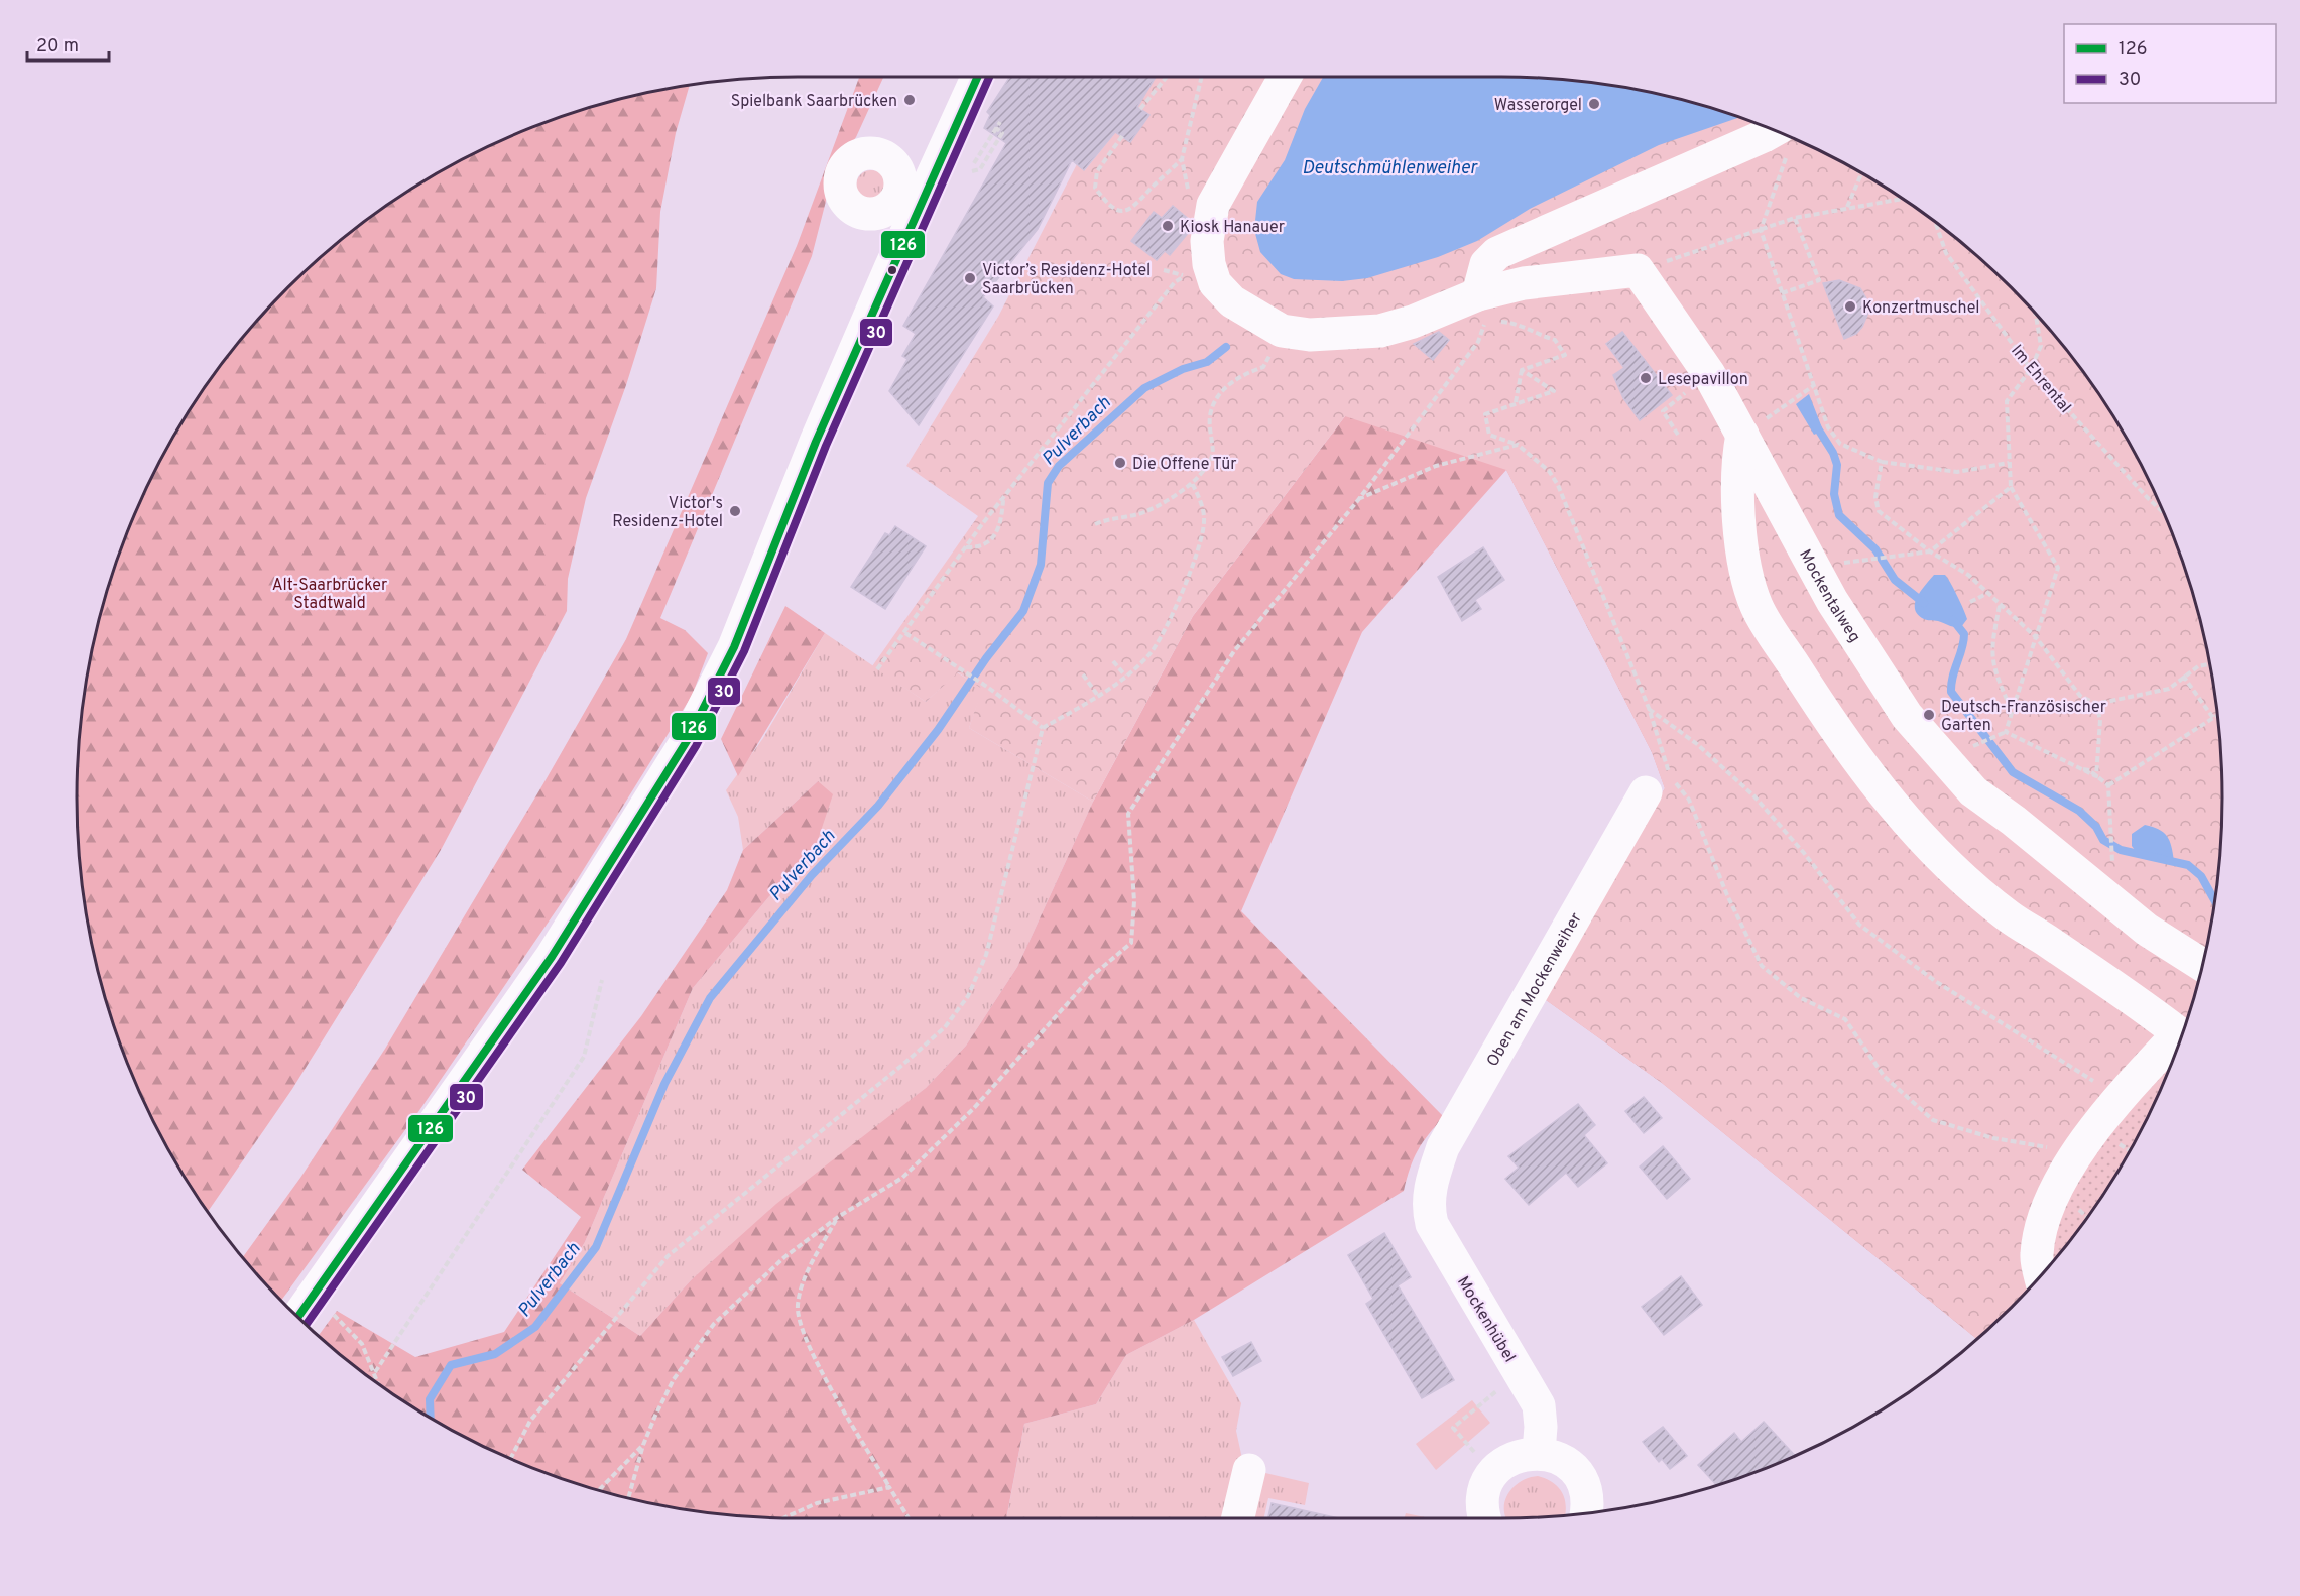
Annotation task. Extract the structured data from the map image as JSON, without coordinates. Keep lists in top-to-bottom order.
{
  "streets": {
    "street": ["Mockentalweg", "Oben am Mockenweiher", "Mockenhübel"],
    "path": ["Im Ehrental"]
  },
  "crossings": [
    ["Oben am Mockenweiher", "Mockenhübel"]
  ],
  "water": ["Deutschmühlenweiher", "Pulverbach"],
  "parks": ["Alt-Saarbrücker Stadtwald"],
  "places": [
    "Spielbank Saarbrücken",
    "Wasserorgel",
    "Kiosk Hanauer",
    "Victor’s Residenz-Hotel Saarbrücken",
    "Konzertmuschel",
    "Lesepavillon",
    "Die Offene Tür",
    "Victor's Residenz-Hotel",
    "Deutsch-Französischer Garten"
  ],
  "lines": ["transit line 126", "transit line 30"],
  "legend": ["126", "30"],
  "scale_bar": "20 m"
}
